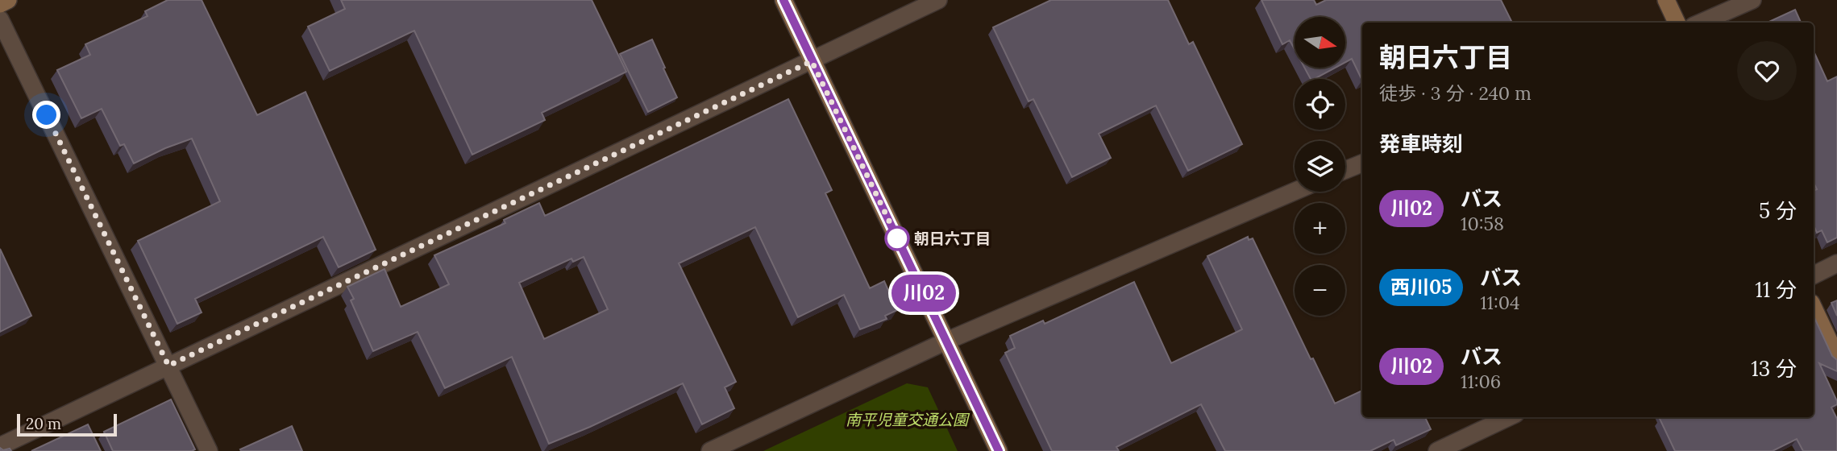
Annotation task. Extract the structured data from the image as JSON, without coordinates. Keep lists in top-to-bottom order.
{
  "parks": ["南平児童交通公園"],
  "places": ["朝日六丁目"],
  "lines": ["bus line 川02"],
  "scale_bar": "20 m",
  "north": "right",
  "page": {
    "on_map": "川02",
    "map_buttons": ["+", "−"],
    "heading": [
      ["朝日六丁目", "徒歩 · 3 分 · 240 m"],
      "発車時刻"
    ],
    "list": [
      {
        "mark": "川02",
        "name": "バス",
        "note": "10:58",
        "value": "5 分"
      },
      {
        "mark": "西川05",
        "name": "バス",
        "note": "11:04",
        "value": "11 分"
      },
      {
        "mark": "川02",
        "name": "バス",
        "note": "11:06",
        "value": "13 分"
      }
    ],
    "scale": "20 m"
  }
}
